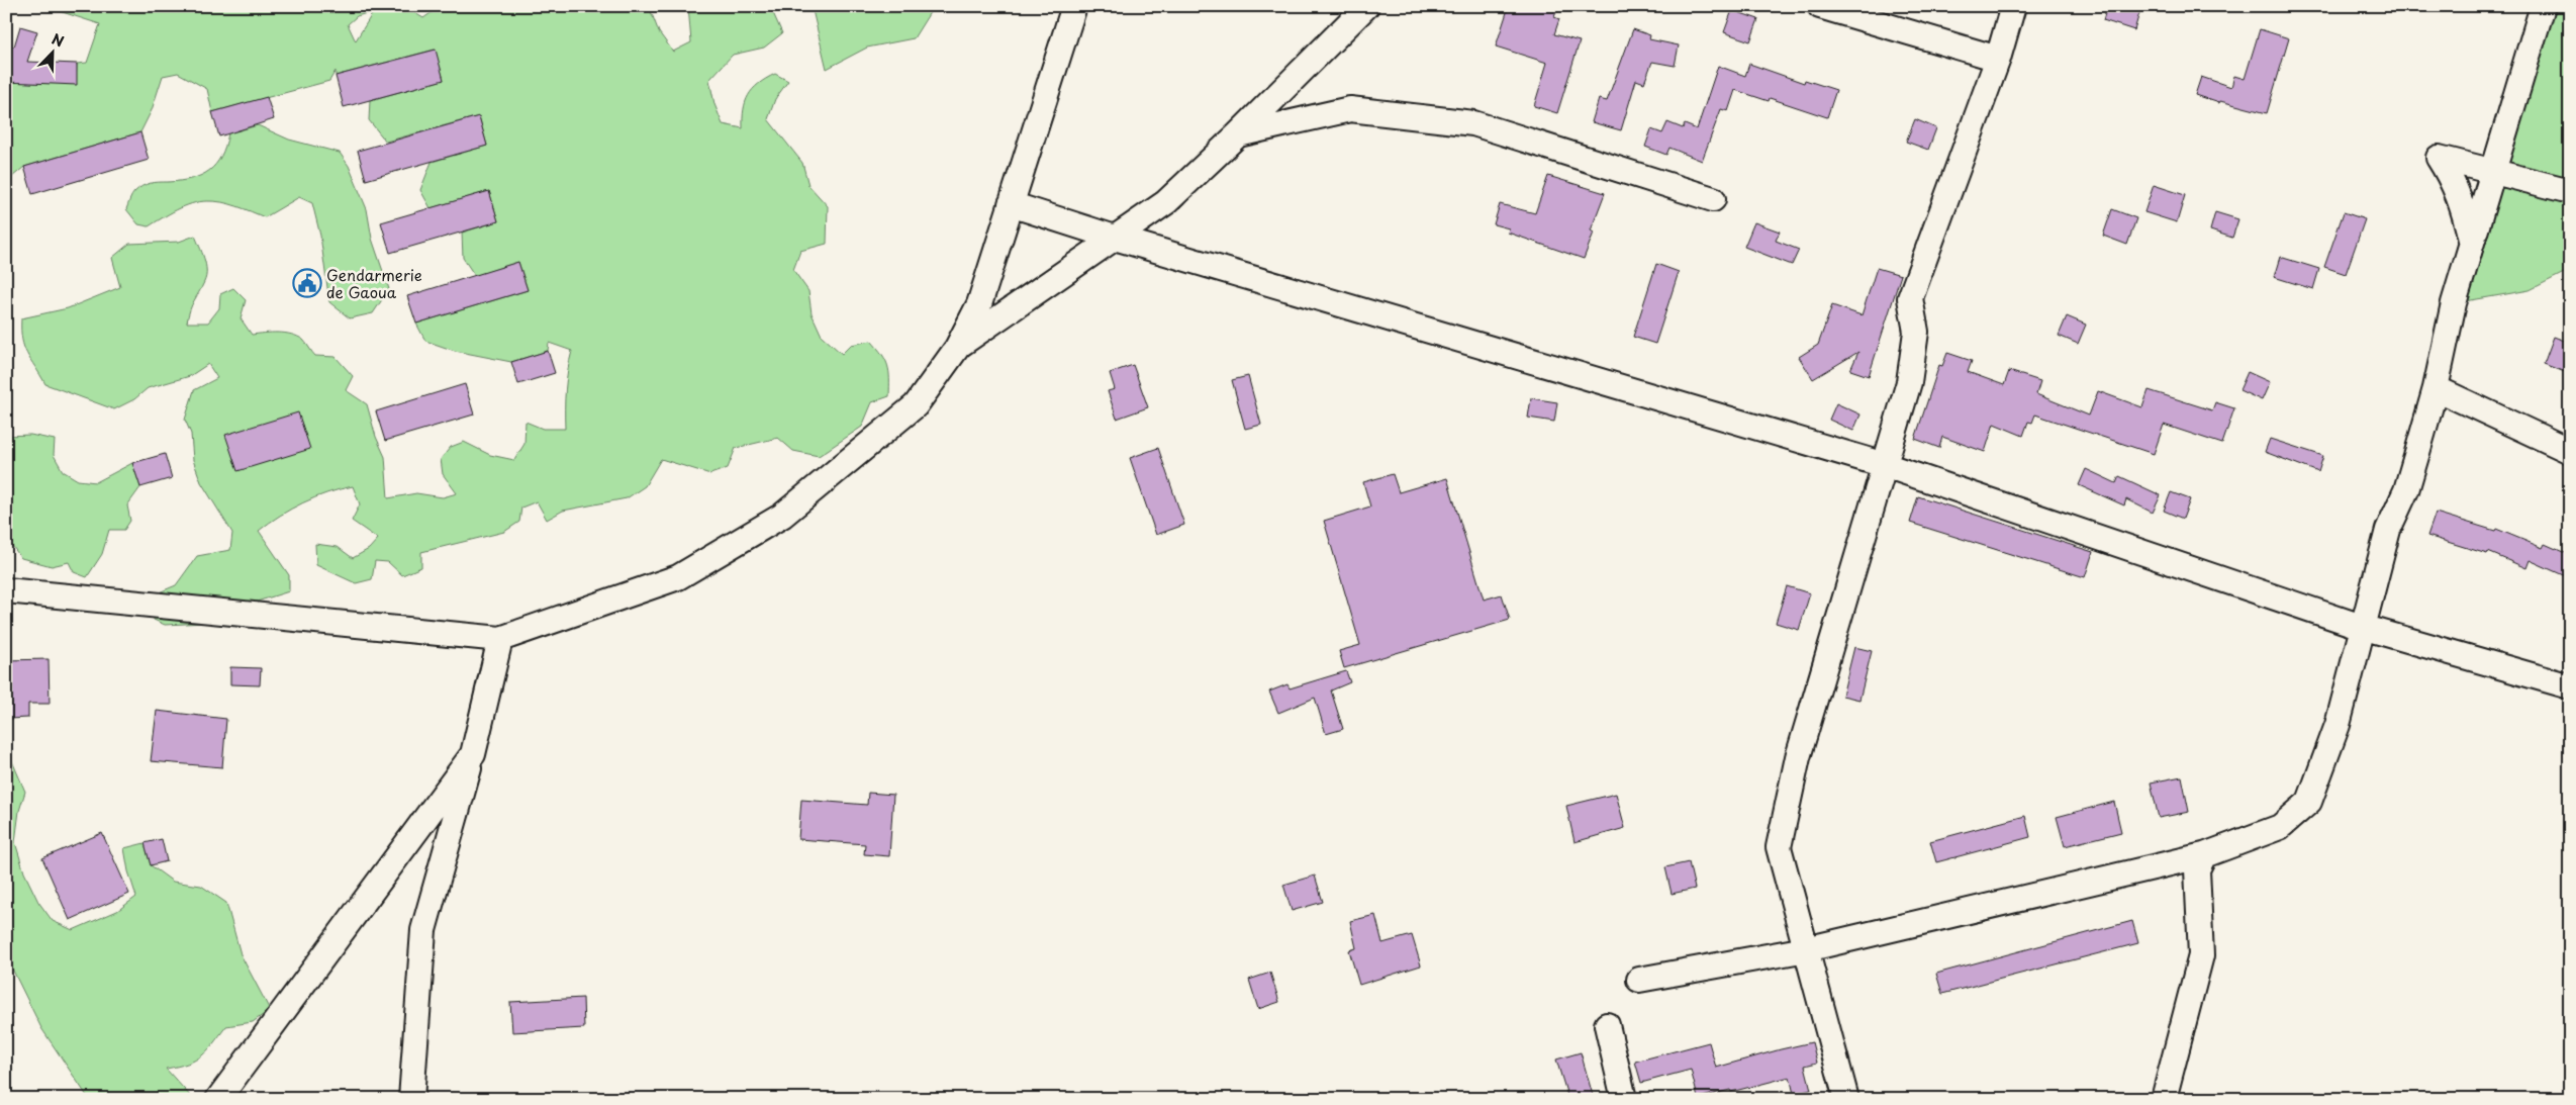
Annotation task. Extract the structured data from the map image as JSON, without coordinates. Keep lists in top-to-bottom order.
{
  "places": {
    "public building": ["Gendarmerie de Gaoua"]
  },
  "north": "top right"
}
